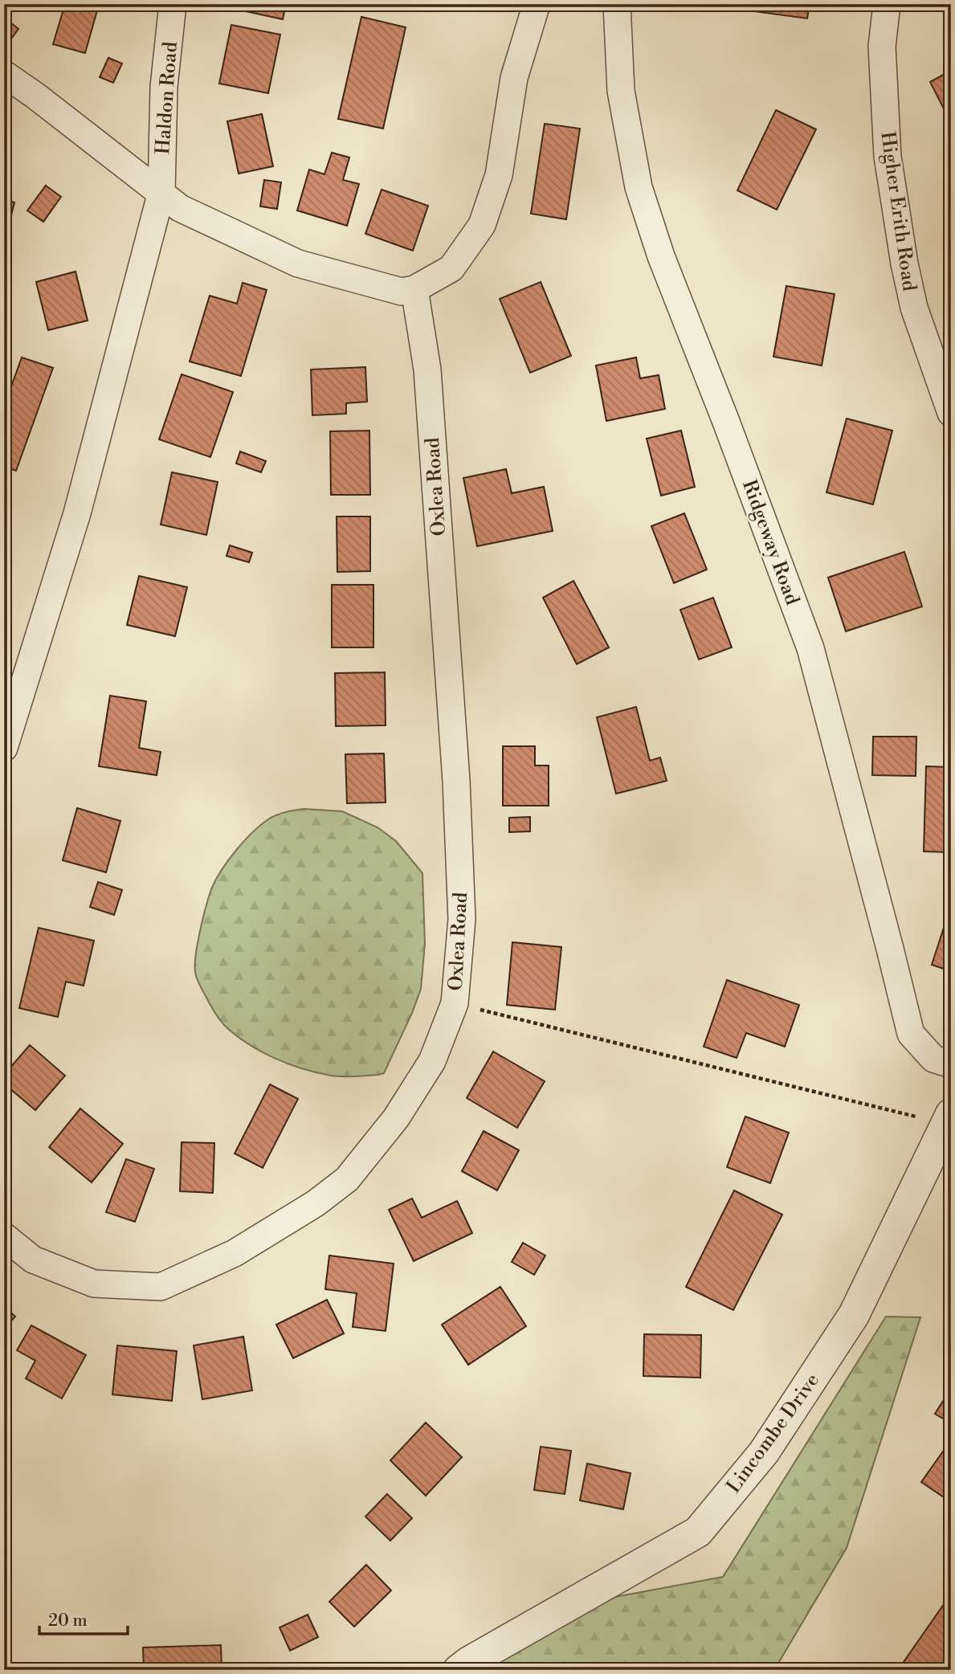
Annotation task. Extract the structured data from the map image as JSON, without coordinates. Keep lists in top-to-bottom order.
{
  "streets": {
    "street": [
      "Haldon Road",
      "Higher Erith Road",
      "Oxlea Road",
      "Ridgeway Road",
      "Lincombe Drive"
    ]
  },
  "scale_bar": "20 m"
}
